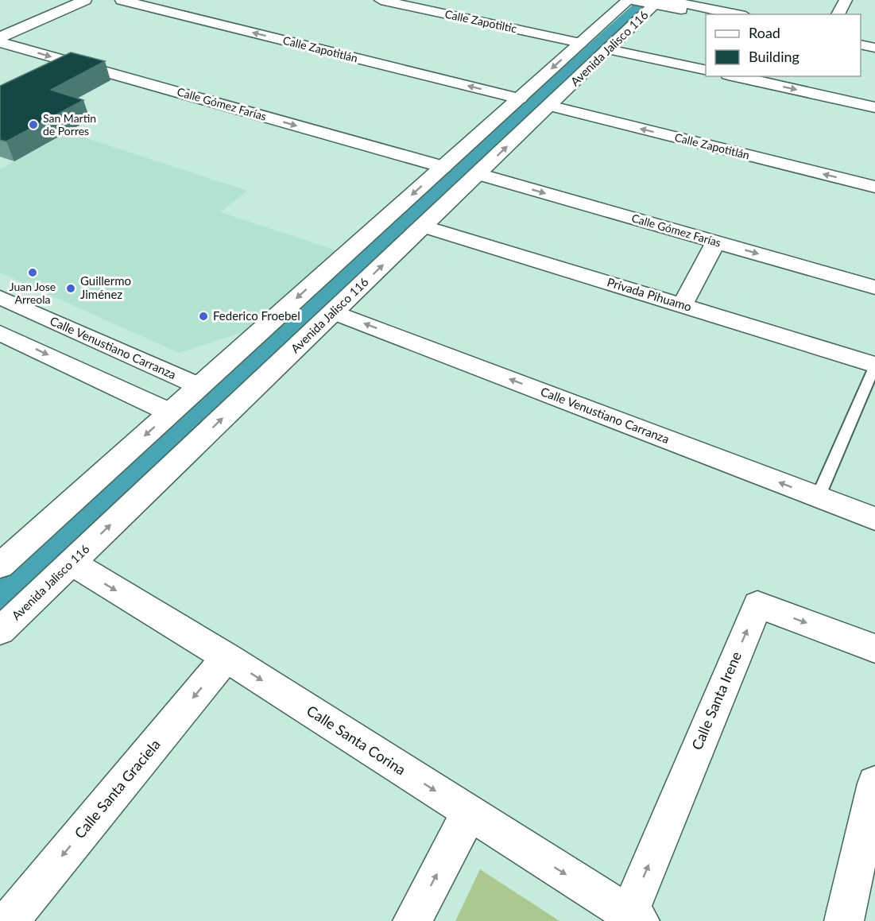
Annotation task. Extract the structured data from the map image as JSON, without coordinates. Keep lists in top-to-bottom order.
{
  "streets": {
    "street": [
      "Calle Zapotiltic",
      "Avenida Jalisco 116",
      "Calle Zapotitlán",
      "Calle Gómez Farías",
      "Privada Pihuamo",
      "Calle Venustiano Carranza",
      "Calle Santa Irene",
      "Calle Santa Corina",
      "Calle Santa Graciela"
    ]
  },
  "crossings": [
    ["Calle Zapotiltic", "Avenida Jalisco 116"],
    ["Avenida Jalisco 116", "Calle Zapotitlán"],
    ["Avenida Jalisco 116", "Calle Gómez Farías"],
    ["Avenida Jalisco 116", "Privada Pihuamo"],
    ["Avenida Jalisco 116", "Calle Venustiano Carranza"],
    ["Avenida Jalisco 116", "Calle Santa Corina"],
    ["Calle Santa Irene", "Calle Santa Corina"],
    ["Calle Santa Corina", "Calle Santa Graciela"]
  ],
  "one_way": ["Calle Venustiano Carranza", "Calle Santa Corina", "Calle Santa Graciela"],
  "places": [
    "San Martin de Porres",
    "Juan Jose Arreola",
    "Guillermo Jiménez",
    "Federico Froebel"
  ],
  "legend": ["Road", "Building"]
}
